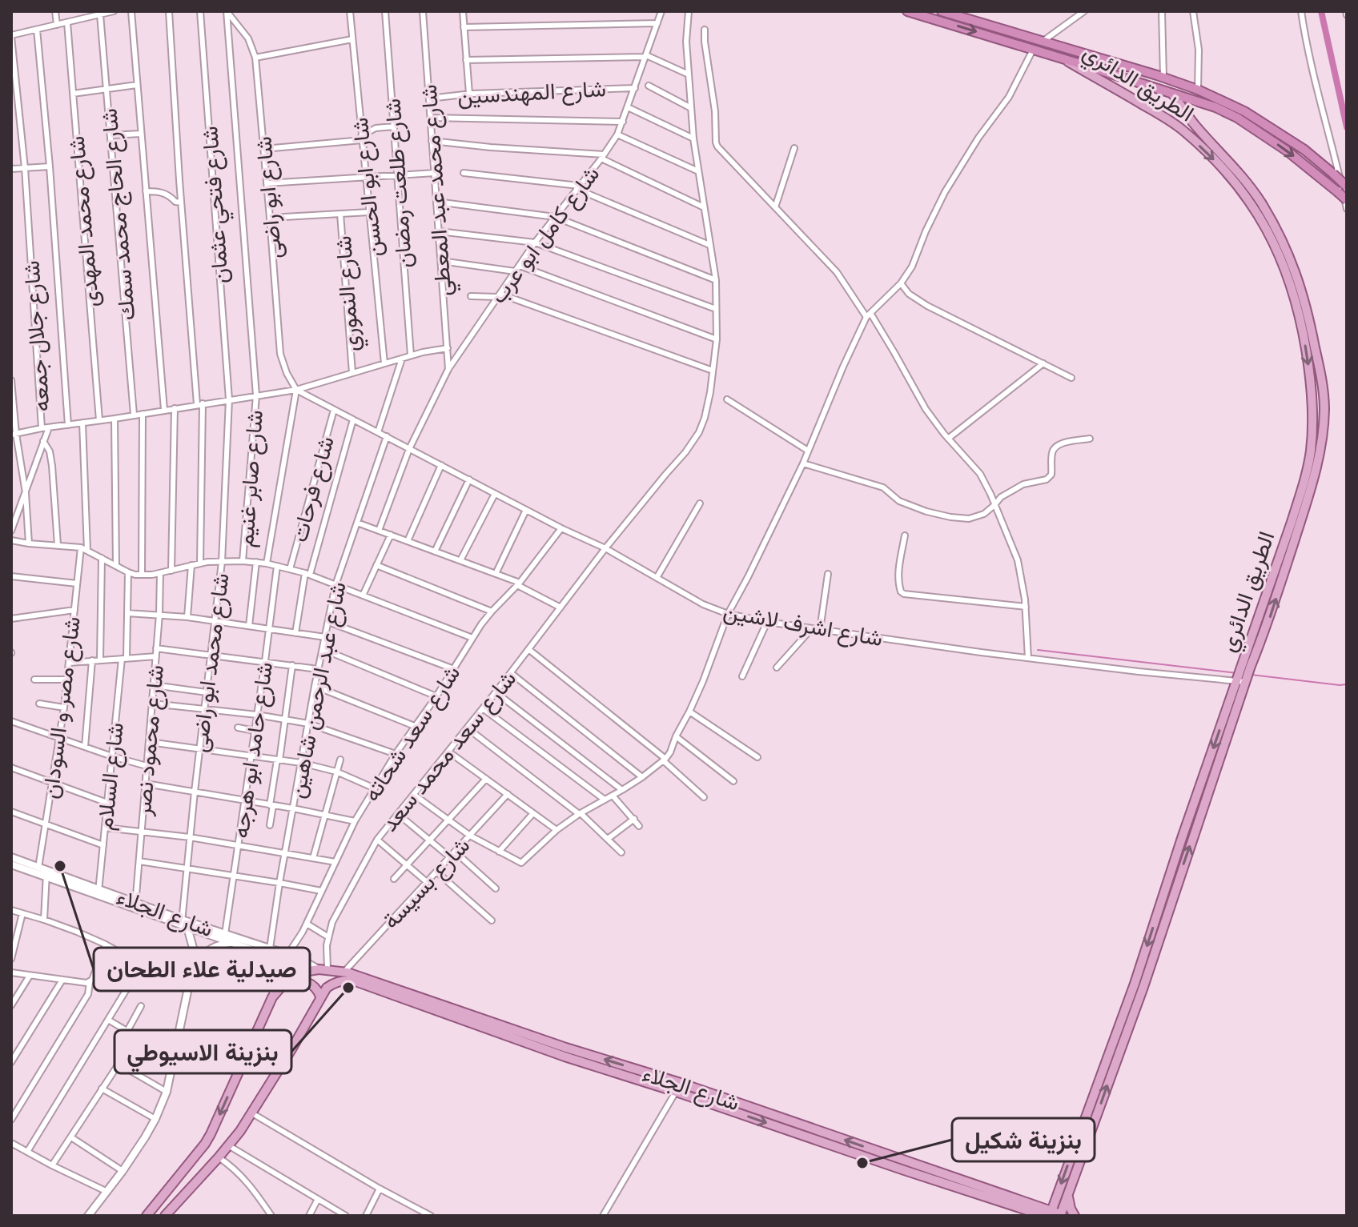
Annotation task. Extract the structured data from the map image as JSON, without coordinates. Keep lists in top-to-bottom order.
{
  "streets": {
    "highway": ["الطريق الدائري"],
    "main road": ["شارع الجلاء"],
    "street": [
      "شارع المهندسين",
      "شارع طلعت رمضان",
      "شارع ابو الحسن",
      "شارع محمد عبد المعطي",
      "شارع ابو راضى",
      "شارع فتحي عثمان",
      "شارع الحاج محمد سمك",
      "شارع محمد المهدى",
      "شارع كامل ابو عرب",
      "شارع النموري",
      "شارع جلال جمعه",
      "شارع صابر غنيم",
      "شارع فرحات",
      "شارع اشرف لاشين",
      "شارع محمد ابو راضى",
      "شارع عبد الرحمن شاهين",
      "شارع مصر و السودان",
      "شارع سعد شحاته",
      "شارع محمود نصر",
      "شارع حامد ابو هرجه",
      "شارع سعد محمد سعد",
      "شارع السلام",
      "شارع بسيسة"
    ]
  },
  "crossings": [
    ["الطريق الدائري", "شارع اشرف لاشين"],
    ["الطريق الدائري", "شارع الجلاء"],
    ["شارع المهندسين", "شارع محمد عبد المعطي"],
    ["شارع المهندسين", "شارع كامل ابو عرب"],
    ["شارع محمد عبد المعطي", "شارع كامل ابو عرب"],
    ["شارع ابو راضى", "شارع صابر غنيم"],
    ["شارع ابو راضى", "شارع اشرف لاشين"],
    ["شارع فتحي عثمان", "شارع محمد ابو راضى"],
    ["شارع كامل ابو عرب", "شارع اشرف لاشين"],
    ["شارع فرحات", "شارع اشرف لاشين"],
    ["شارع اشرف لاشين", "شارع عبد الرحمن شاهين"],
    ["شارع اشرف لاشين", "شارع سعد شحاته"],
    ["شارع اشرف لاشين", "شارع سعد محمد سعد"],
    ["شارع محمد ابو راضى", "شارع الجلاء"],
    ["شارع عبد الرحمن شاهين", "شارع الجلاء"],
    ["شارع مصر و السودان", "شارع الجلاء"],
    ["شارع سعد شحاته", "شارع الجلاء"],
    ["شارع محمود نصر", "شارع الجلاء"],
    ["شارع حامد ابو هرجه", "شارع الجلاء"],
    ["شارع سعد محمد سعد", "شارع الجلاء"],
    ["شارع السلام", "شارع الجلاء"],
    ["شارع بسيسة", "شارع الجلاء"]
  ],
  "places": ["صيدلية علاء الطحان", "بنزينة الاسيوطي", "بنزينة شكيل"]
}
